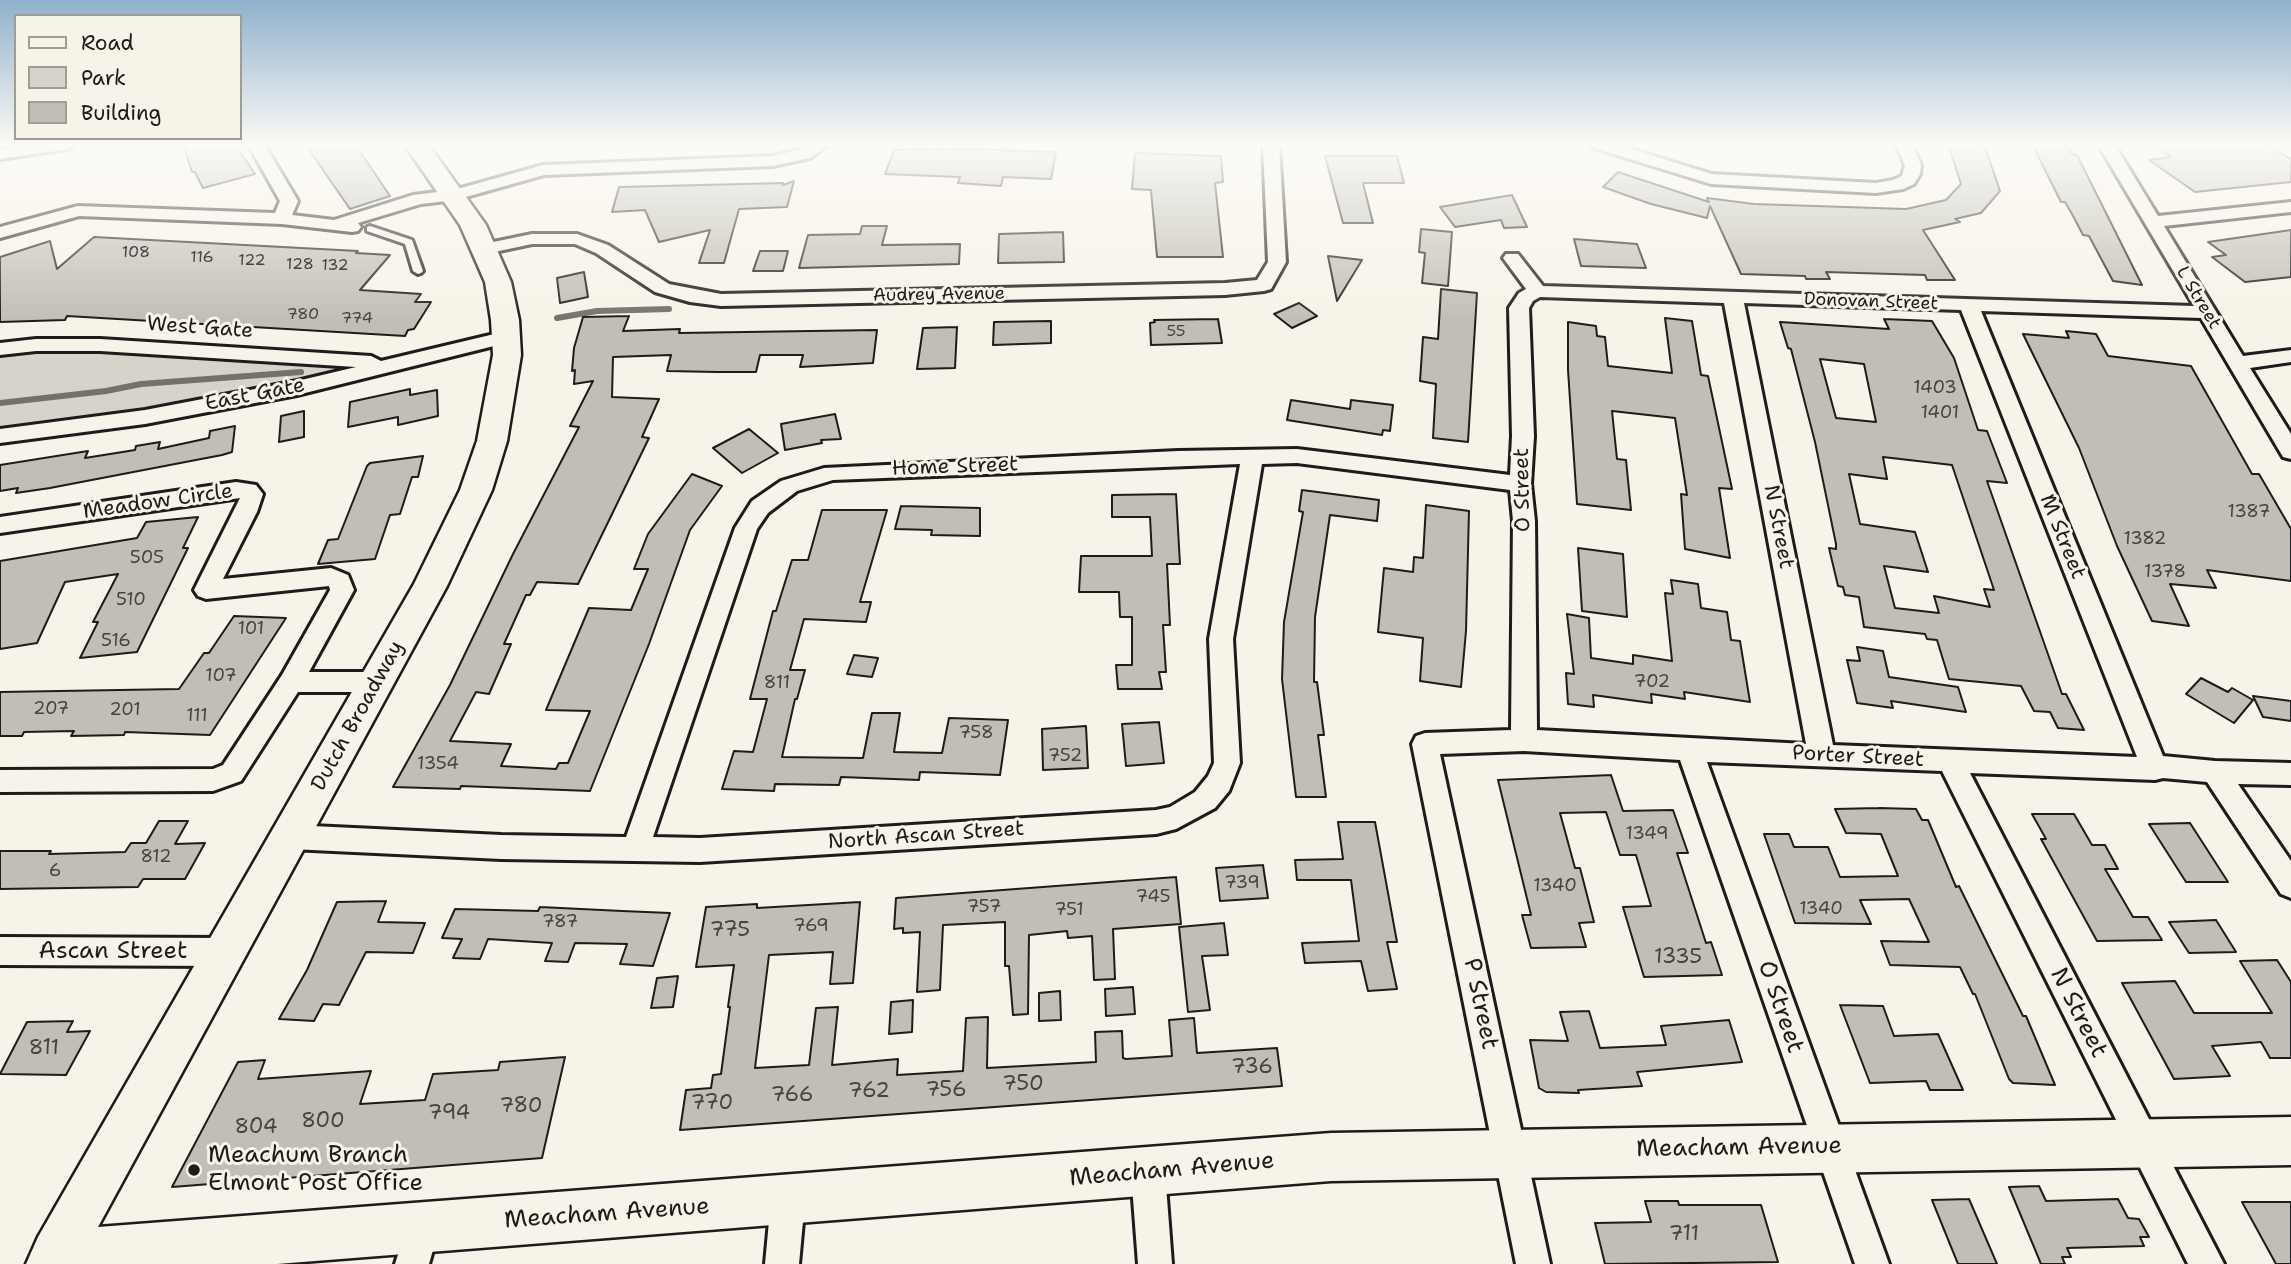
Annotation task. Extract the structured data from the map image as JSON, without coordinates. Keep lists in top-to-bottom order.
{
  "streets": {
    "main road": ["Dutch Broadway", "Meacham Avenue"],
    "street": [
      "Audrey Avenue",
      "L Street",
      "Donovan Street",
      "West Gate",
      "East Gate",
      "Home Street",
      "O Street",
      "Meadow Circle",
      "N Street",
      "M Street",
      "Porter Street",
      "North Ascan Street",
      "Ascan Street",
      "P Street"
    ]
  },
  "crossings": [
    ["Audrey Avenue", "Dutch Broadway"],
    ["L Street", "Donovan Street"],
    ["Donovan Street", "O Street"],
    ["Donovan Street", "N Street"],
    ["Donovan Street", "M Street"],
    ["West Gate", "East Gate"],
    ["East Gate", "Dutch Broadway"],
    ["Home Street", "O Street"],
    ["Home Street", "North Ascan Street"],
    ["O Street", "Porter Street"],
    ["O Street", "Meacham Avenue"],
    ["N Street", "Porter Street"],
    ["N Street", "Meacham Avenue"],
    ["M Street", "Porter Street"],
    ["Dutch Broadway", "North Ascan Street"],
    ["Dutch Broadway", "Ascan Street"],
    ["Dutch Broadway", "Meacham Avenue"],
    ["Porter Street", "P Street"],
    ["P Street", "Meacham Avenue"]
  ],
  "places": ["Meachum Branch Elmont Post Office"],
  "house_numbers": [
    "108",
    "116",
    "122",
    "128",
    "132",
    "780",
    "774",
    "55",
    "1403",
    "1401",
    "1387",
    "1382",
    "505",
    "1378",
    "510",
    "101",
    "516",
    "107",
    "702",
    "811",
    "207",
    "201",
    "111",
    "758",
    "752",
    "1354",
    "1349",
    "812",
    "6",
    "739",
    "1340",
    "745",
    "757",
    "1340",
    "751",
    "787",
    "769",
    "775",
    "1335",
    "811",
    "736",
    "750",
    "756",
    "762",
    "766",
    "770",
    "780",
    "794",
    "800",
    "804",
    "711"
  ],
  "legend": ["Road", "Park", "Building"]
}
